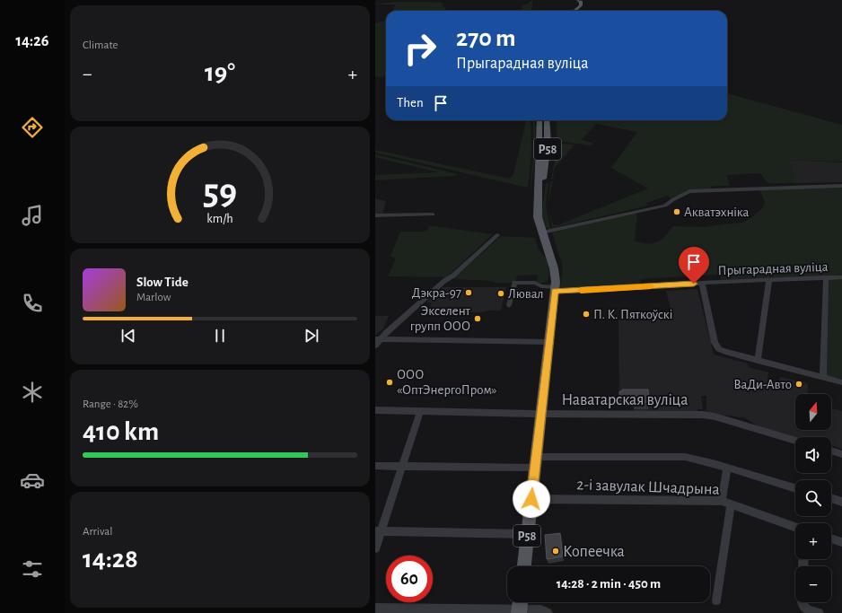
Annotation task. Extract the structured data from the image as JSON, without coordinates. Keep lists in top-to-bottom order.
{
  "streets": {
    "main road": ["Р58"],
    "street": ["Прыгарадная вуліца", "Наватарская вуліца", "2-і завулак Шчадрына"]
  },
  "crossings": [
    ["Р58", "Прыгарадная вуліца"],
    ["Р58", "Наватарская вуліца"],
    ["Р58", "2-і завулак Шчадрына"]
  ],
  "places": [
    "Акватэхніка",
    "Дэкра-97",
    "Лювал",
    "П. К. Пяткоўскі",
    "Экселент групп ООО",
    "ООО «ОптЭнергоПром»",
    "ВаДи-Авто",
    "Копеечка"
  ],
  "north": "top",
  "page": {
    "tabs": "14:26",
    "tile": [
      "Climate",
      ["Range · 82%", "410 km"],
      ["Arrival", "14:28"]
    ],
    "turn": ["270 m", "Прыгарадная вуліца"],
    "heat": ["−", "19°", "+"],
    "then": "Then",
    "song": ["Slow Tide", "Marlow"],
    "map_buttons": ["+", "−"],
    "limit": "60",
    "trip": "14:28 · 2 min · 450 m",
    "gauge": ["59", "km/h"]
  }
}
